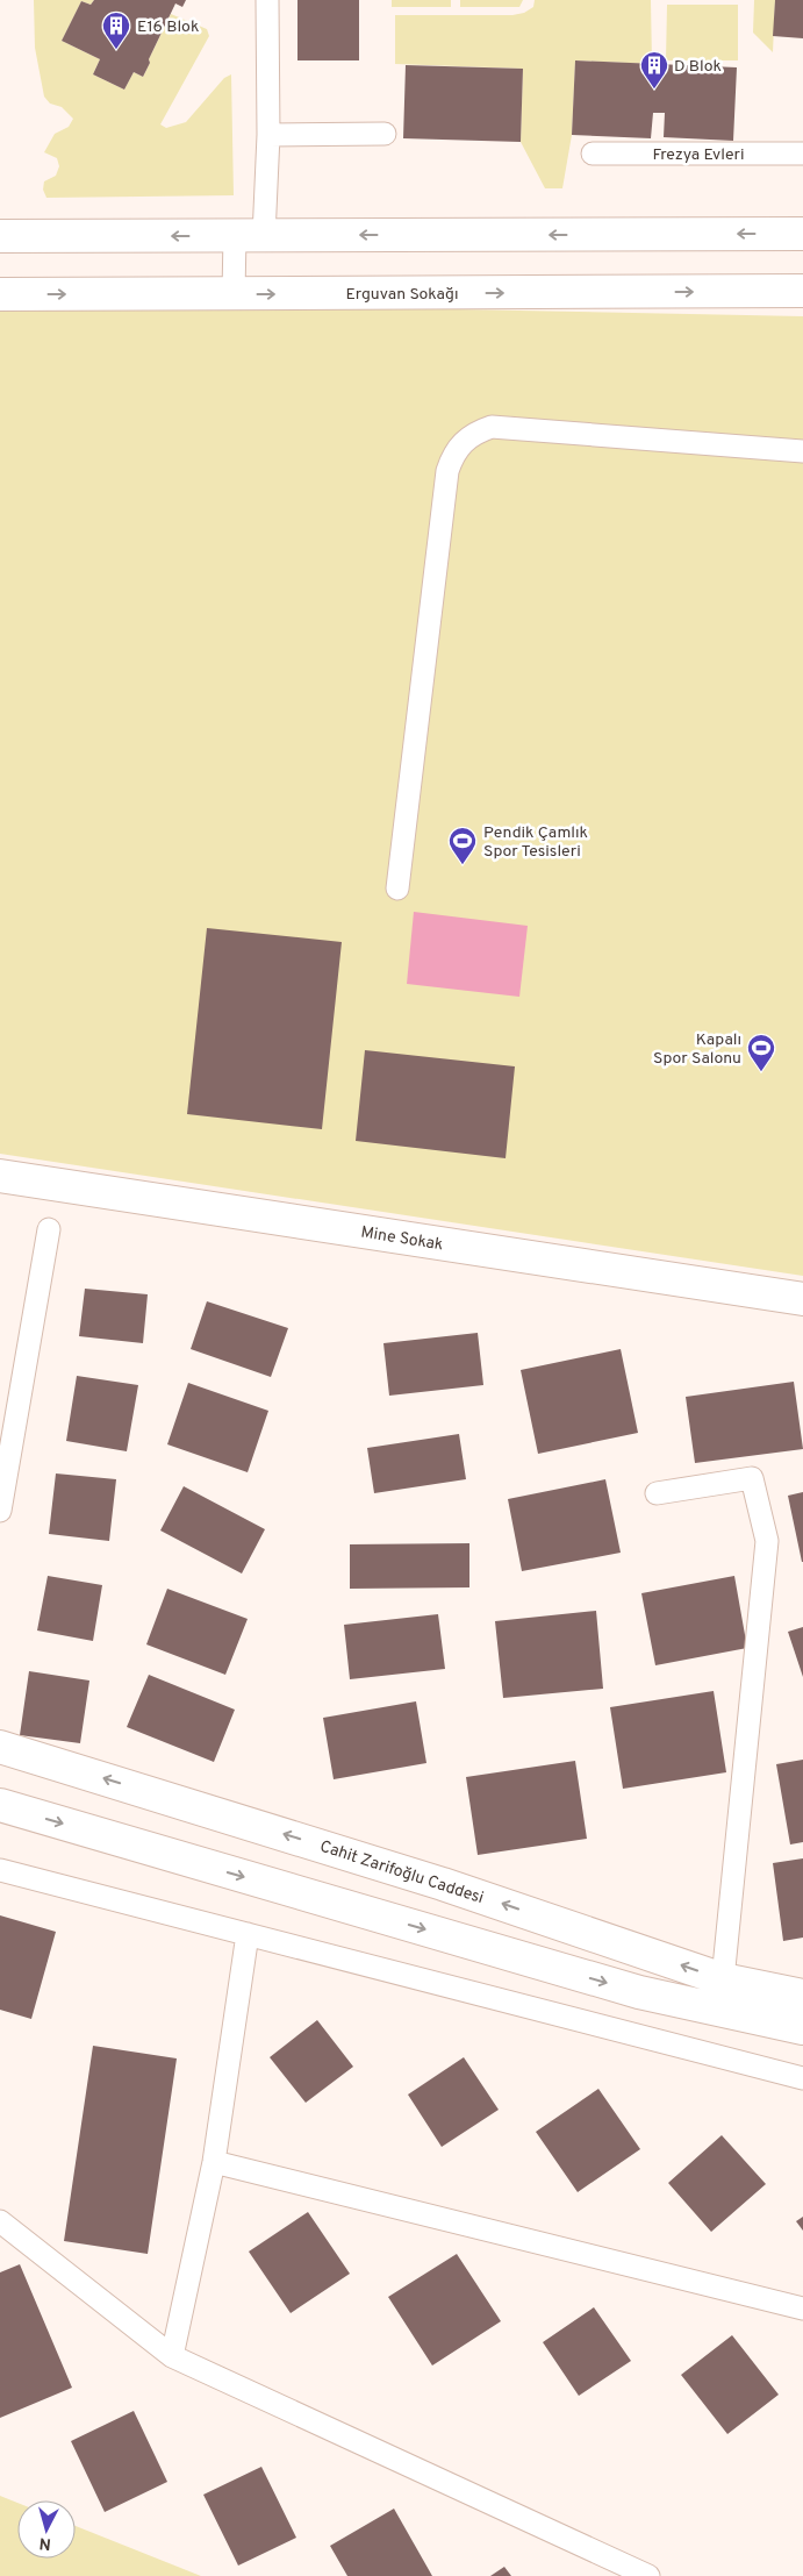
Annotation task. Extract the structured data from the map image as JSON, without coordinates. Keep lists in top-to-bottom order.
{
  "streets": {
    "street": ["Erguvan Sokağı", "Mine Sokak", "Cahit Zarifoğlu Caddesi"],
    "lane": ["Frezya Evleri"]
  },
  "places": {
    "building": ["E16 Blok", "D Blok"],
    "sports": ["Pendik Çamlık Spor Tesisleri", "Kapalı Spor Salonu"]
  },
  "north": "bottom"
}
